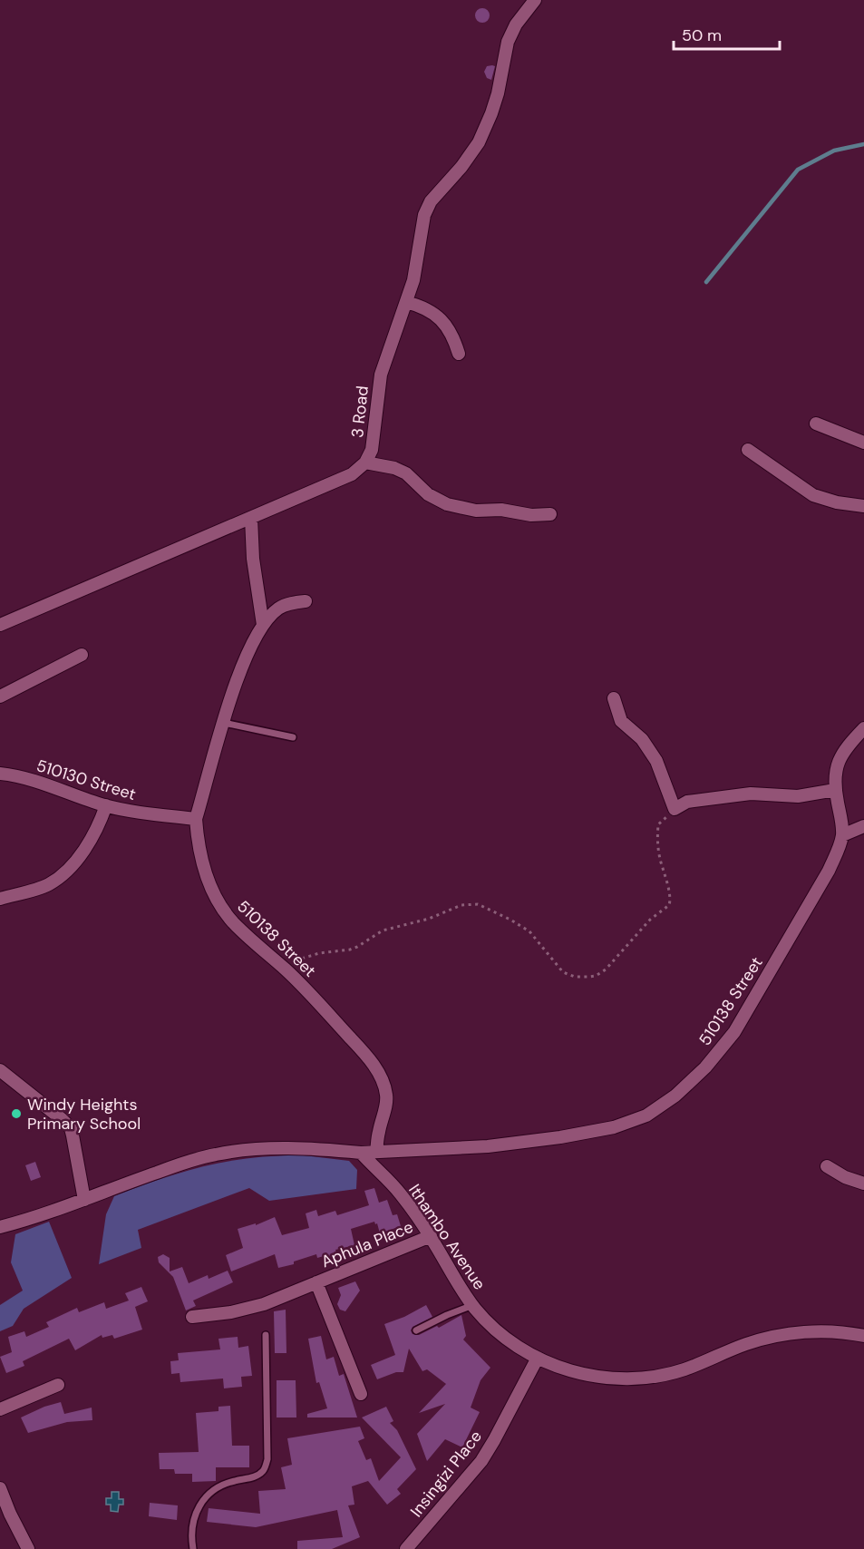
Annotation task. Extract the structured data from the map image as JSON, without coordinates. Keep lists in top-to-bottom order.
{
  "streets": {
    "street": [
      "3 Road",
      "510130 Street",
      "510138 Street",
      "Ithambo Avenue",
      "Aphula Place",
      "Insingizi Place"
    ]
  },
  "crossings": [
    ["510130 Street", "510138 Street"],
    ["510138 Street", "Ithambo Avenue"],
    ["Ithambo Avenue", "Aphula Place"],
    ["Ithambo Avenue", "Insingizi Place"]
  ],
  "places": ["Windy Heights Primary School"],
  "scale_bar": "50 m"
}
